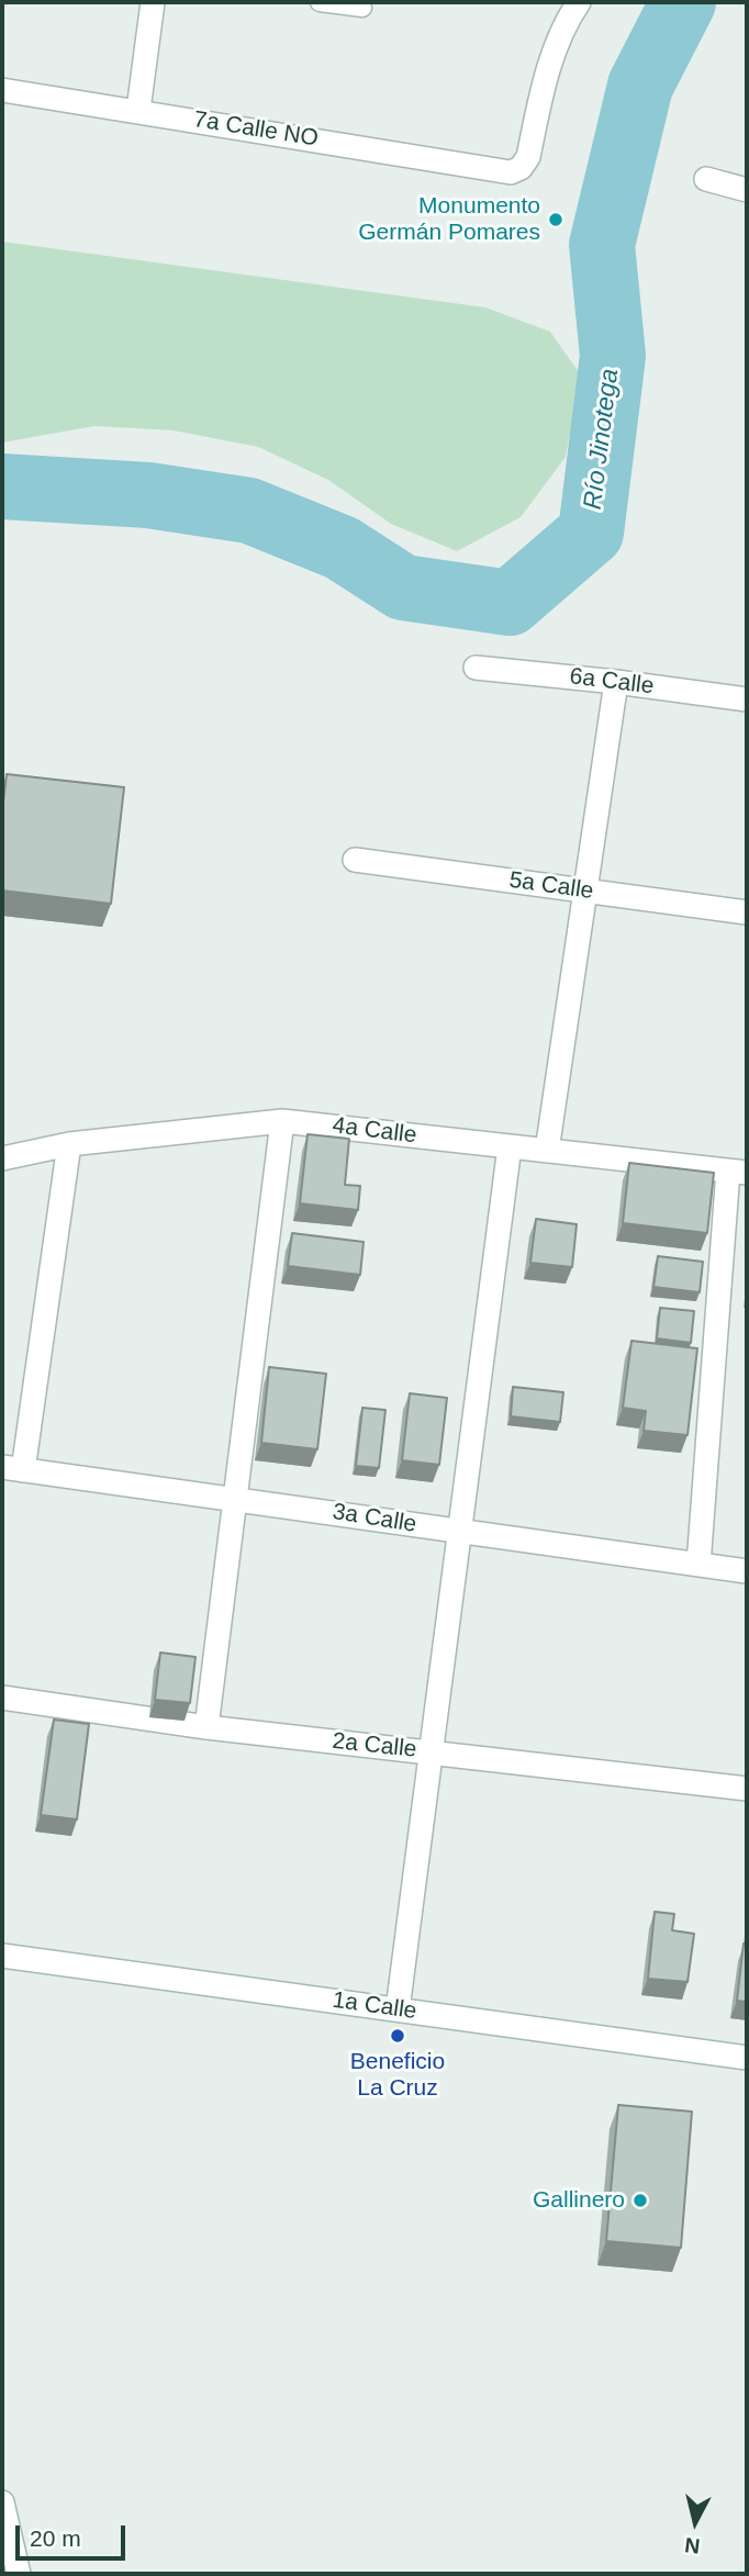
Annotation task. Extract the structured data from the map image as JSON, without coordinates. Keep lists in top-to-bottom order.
{
  "streets": {
    "street": [
      "7a Calle NO",
      "6a Calle",
      "5a Calle",
      "4a Calle",
      "3a Calle",
      "2a Calle",
      "1a Calle"
    ]
  },
  "water": ["Río Jinotega"],
  "places": ["Monumento Germán Pomares", "Beneficio La Cruz", "Gallinero"],
  "scale_bar": "20 m",
  "north": "bottom"
}
